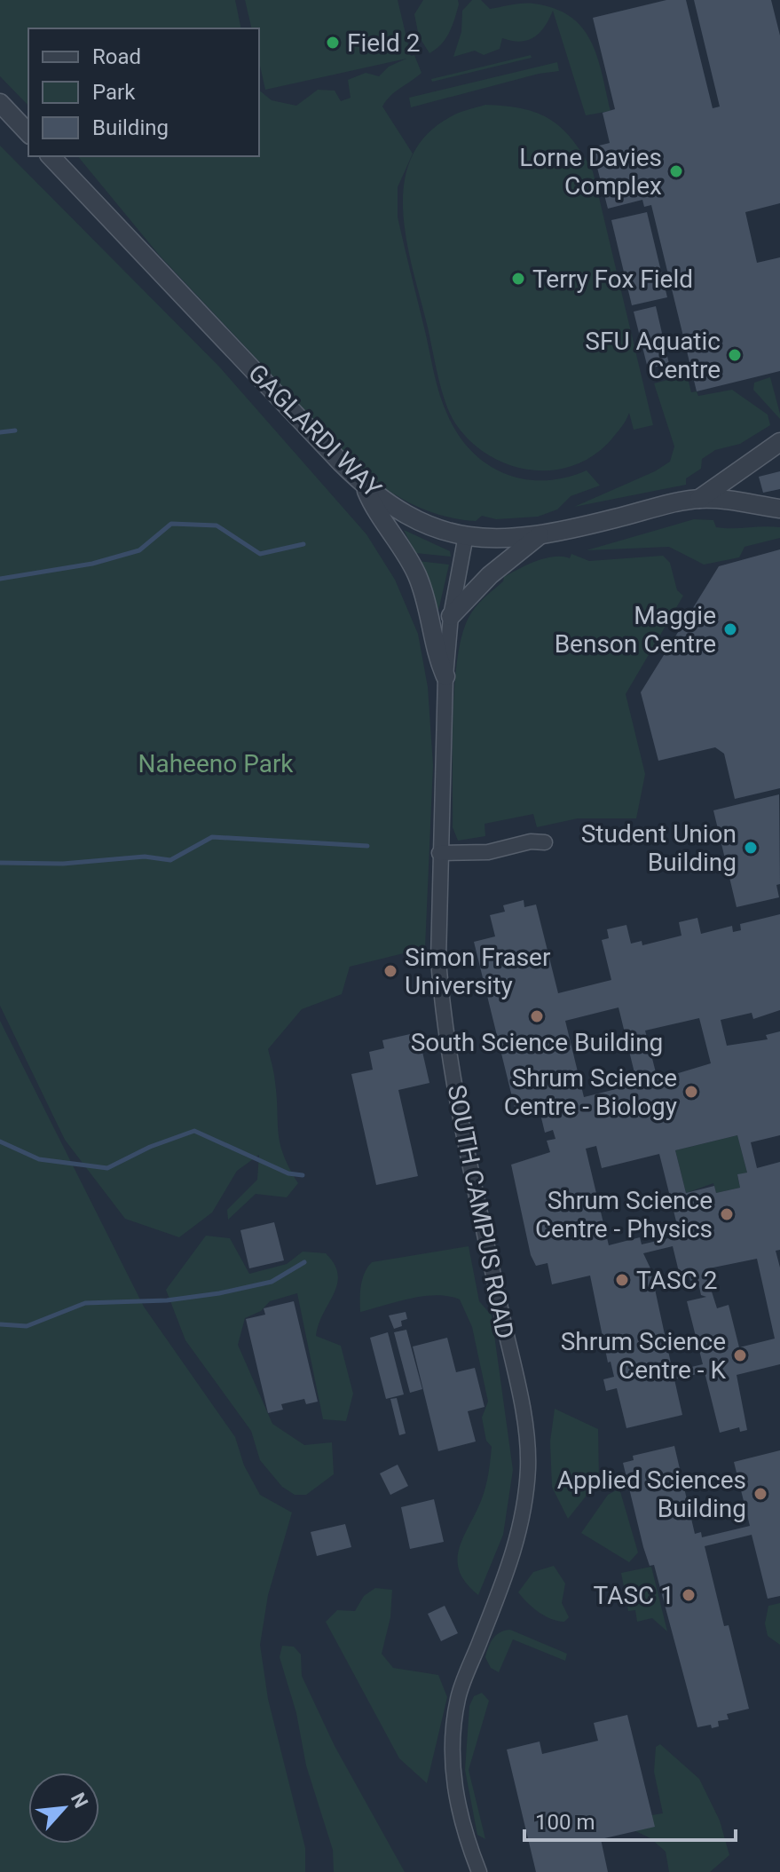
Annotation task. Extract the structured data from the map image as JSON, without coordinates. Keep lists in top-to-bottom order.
{
  "streets": {
    "street": ["GAGLARDI WAY", "SOUTH CAMPUS ROAD"]
  },
  "crossings": [
    ["GAGLARDI WAY", "SOUTH CAMPUS ROAD"]
  ],
  "parks": ["Naheeno Park"],
  "places": [
    "Field 2",
    "Lorne Davies Complex",
    "Terry Fox Field",
    "SFU Aquatic Centre",
    "Maggie Benson Centre",
    "Student Union Building",
    "Simon Fraser University",
    "South Science Building",
    "Shrum Science Centre - Biology",
    "Shrum Science Centre - Physics",
    "TASC 2",
    "Shrum Science Centre - K",
    "Applied Sciences Building",
    "TASC 1"
  ],
  "legend": ["Road", "Park", "Building"],
  "scale_bar": "100 m",
  "north": "top right"
}
